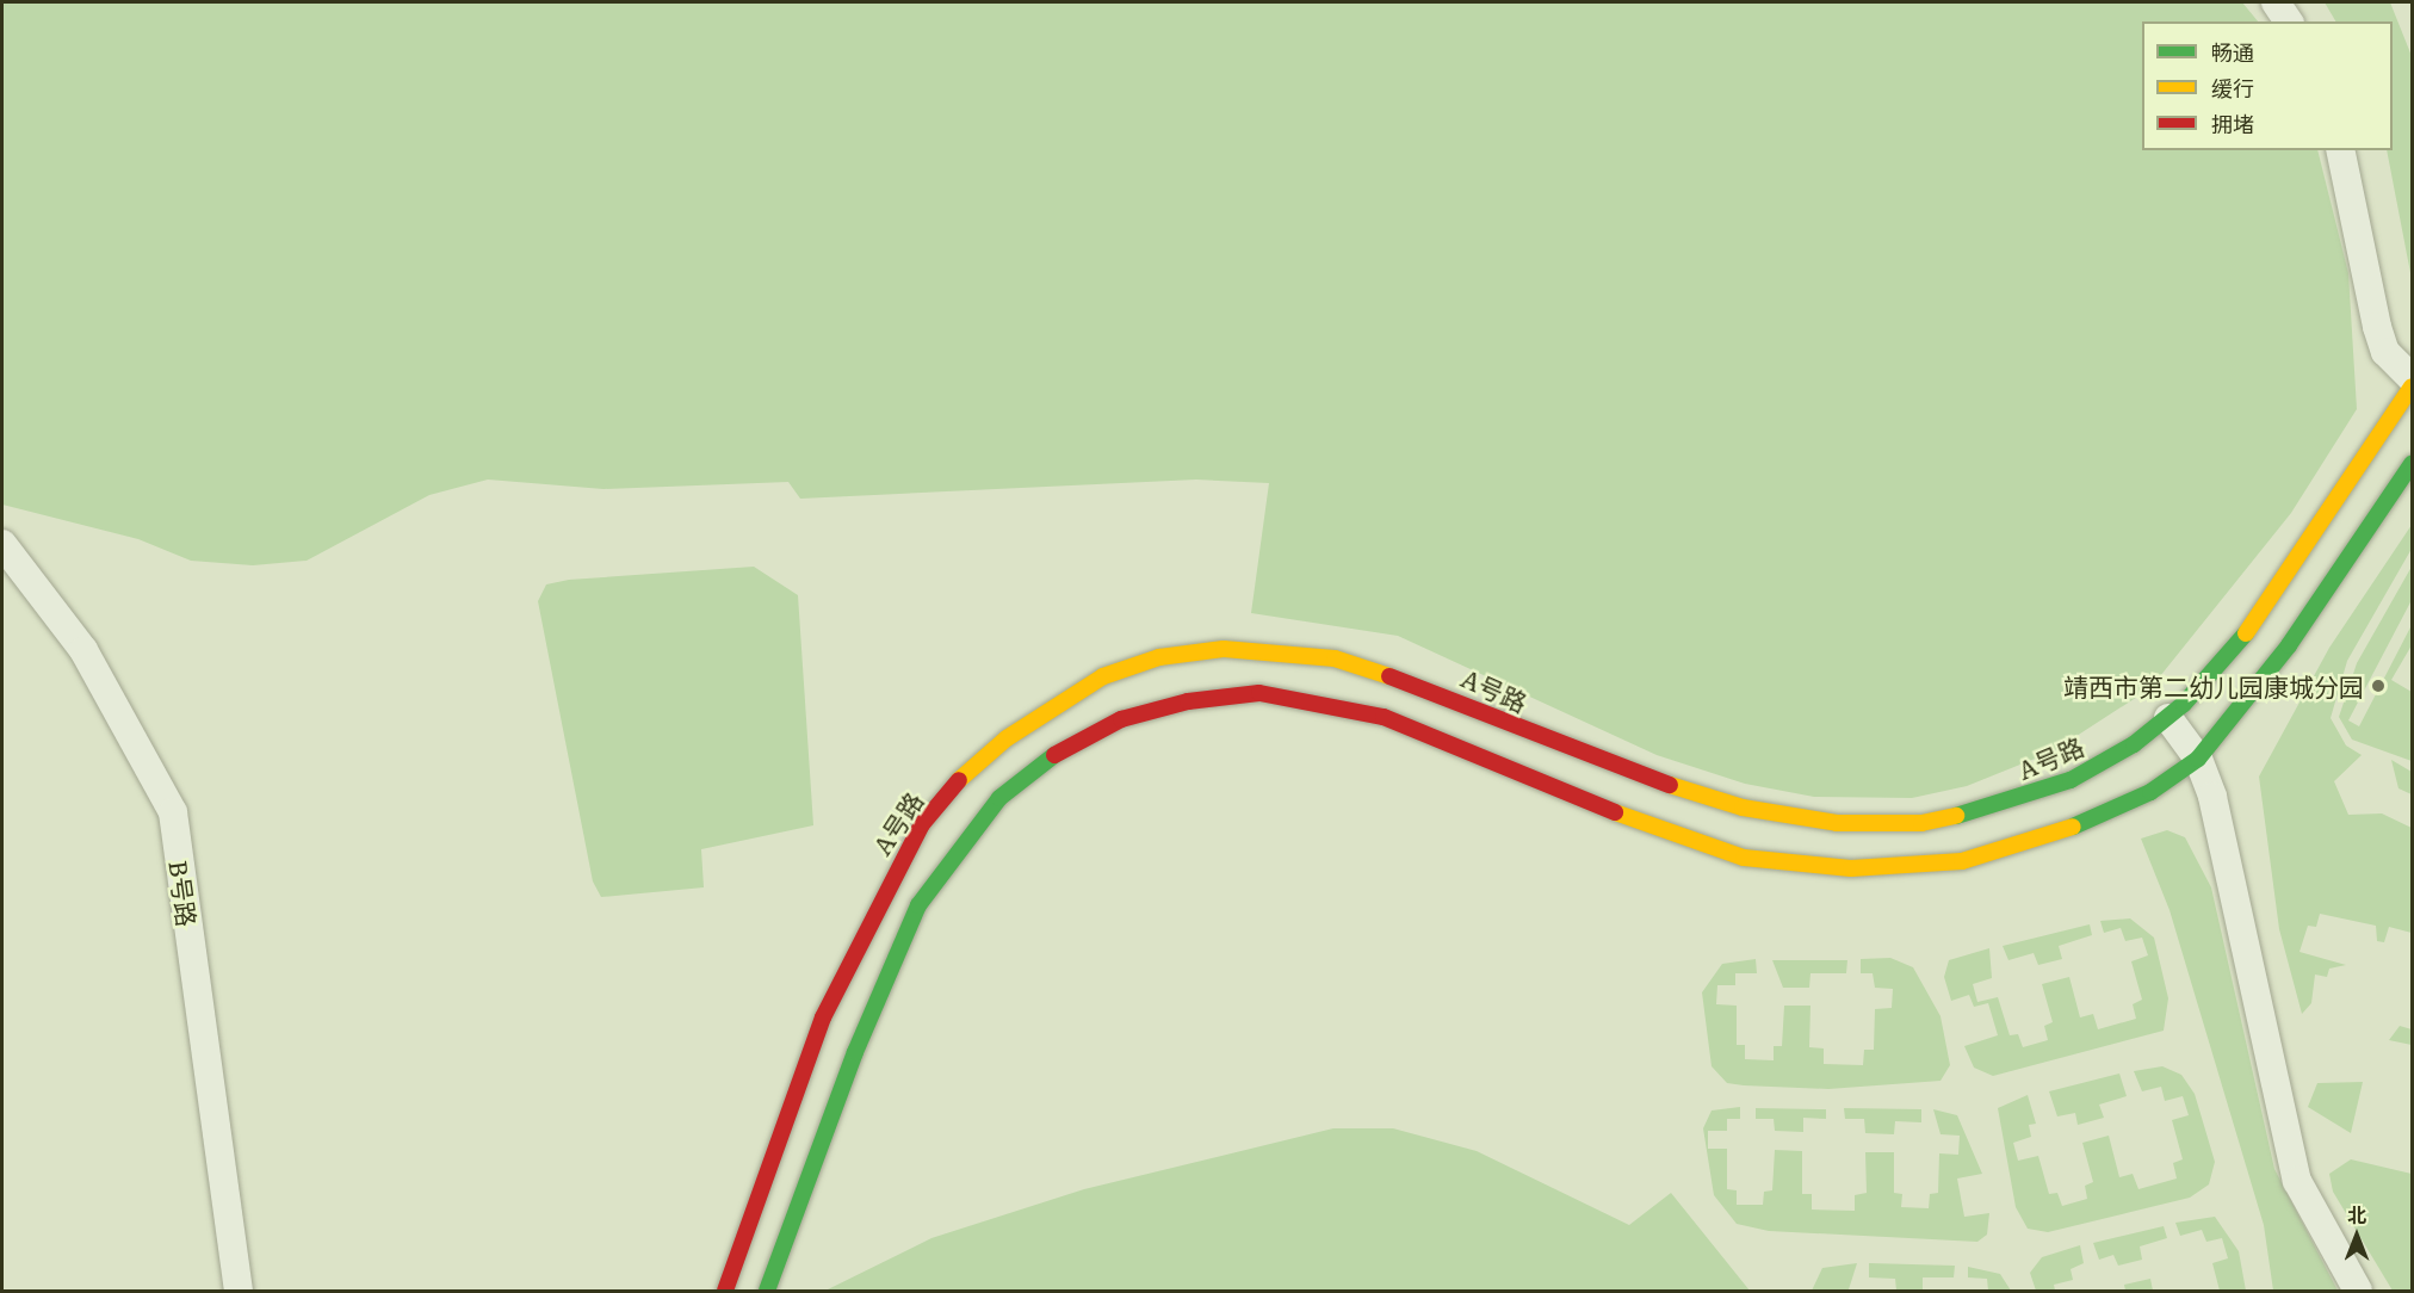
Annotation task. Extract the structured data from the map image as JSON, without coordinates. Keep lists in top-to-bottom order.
{
  "streets": {
    "street": ["A号路", "B号路"]
  },
  "places": ["靖西市第二幼儿园康城分园"],
  "legend": ["畅通", "缓行", "拥堵"],
  "north": "top"
}
